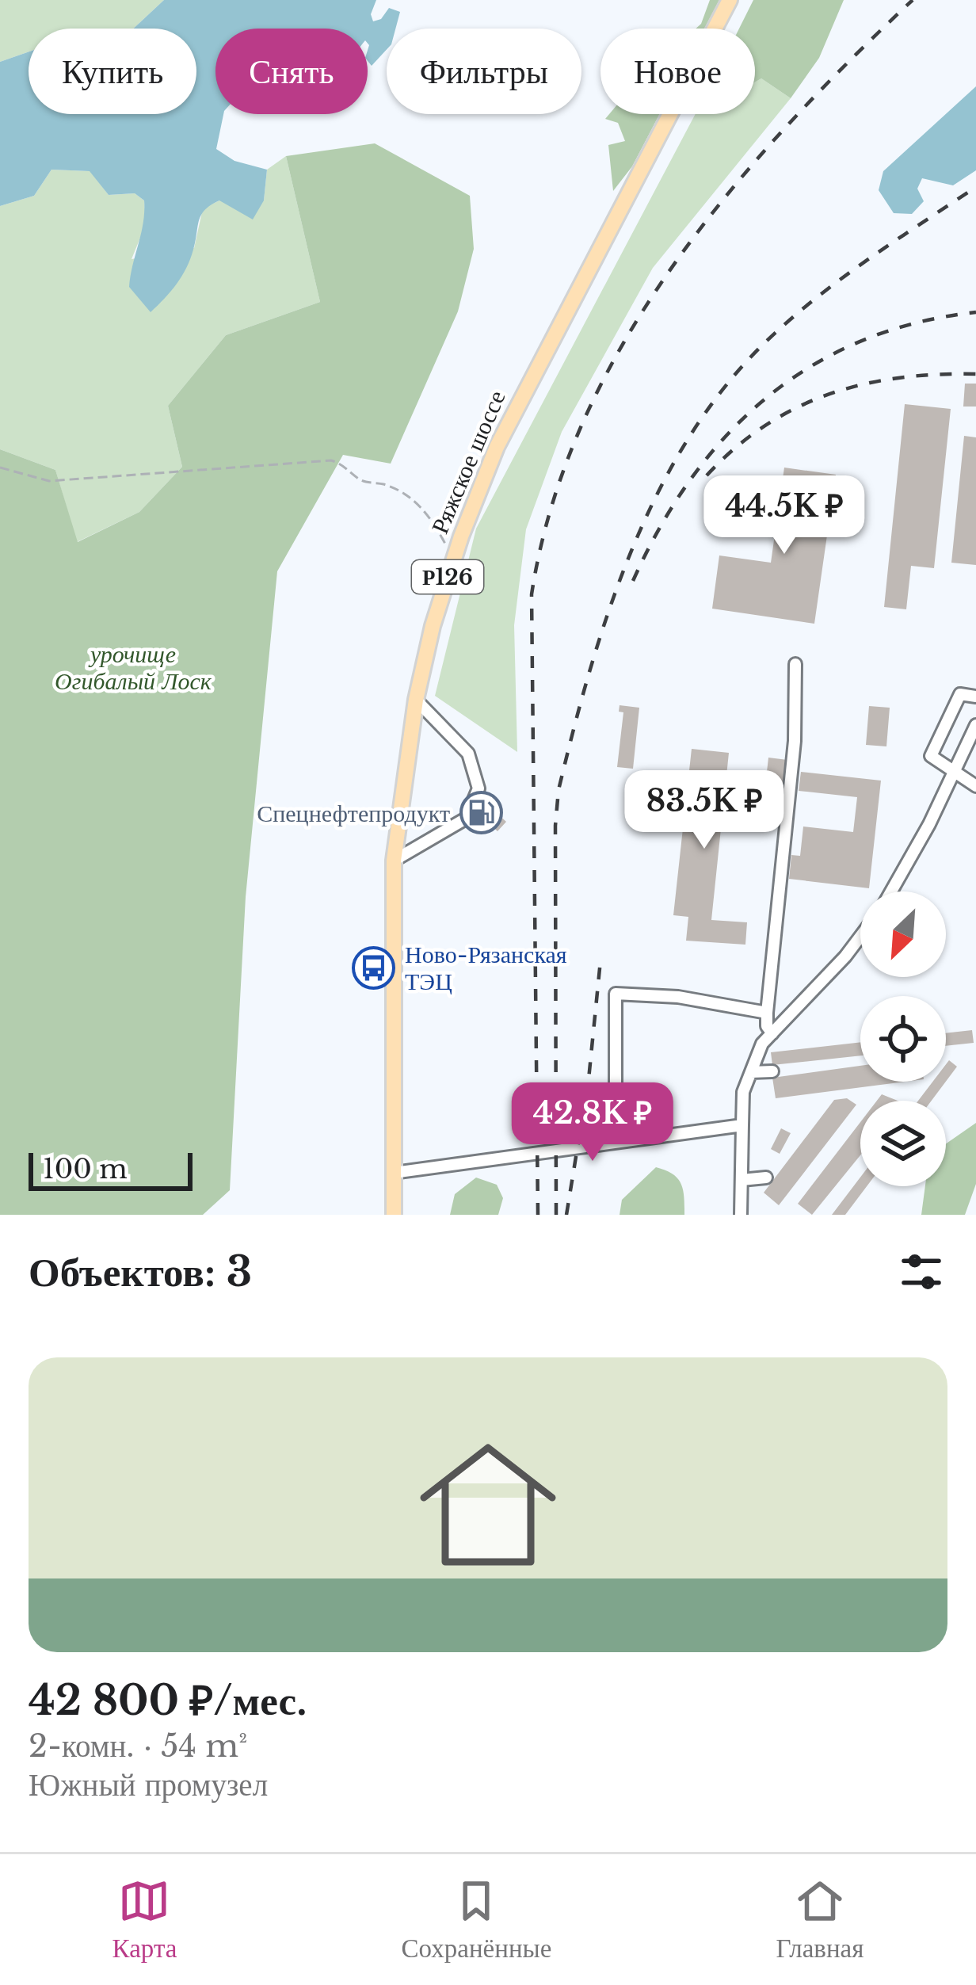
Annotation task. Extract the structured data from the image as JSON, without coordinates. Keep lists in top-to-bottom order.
{
  "streets": {
    "main road": ["Ряжское шоссе", "Р126"]
  },
  "parks": ["урочище Огибалый Лоск"],
  "places": {
    "fuel station": ["Спецнефтепродукт"],
    "bus stop": ["Ново-Рязанская ТЭЦ"]
  },
  "scale_bar": "100 m",
  "north": "bottom left",
  "page": {
    "chip": [
      "Купить",
      "Снять",
      "Фильтры",
      "Новое"
    ],
    "price": ["44.5K ₽", "83.5K ₽", "42.8K ₽"],
    "scale": "100 m",
    "heading": "Объектов: 3",
    "list": [
      {
        "name": "42 800 ₽/мес.",
        "note": "2-комн. · 54 m² · Южный промузел"
      }
    ],
    "tabs": ["Карта", "Сохранённые", "Главная"]
  }
}
